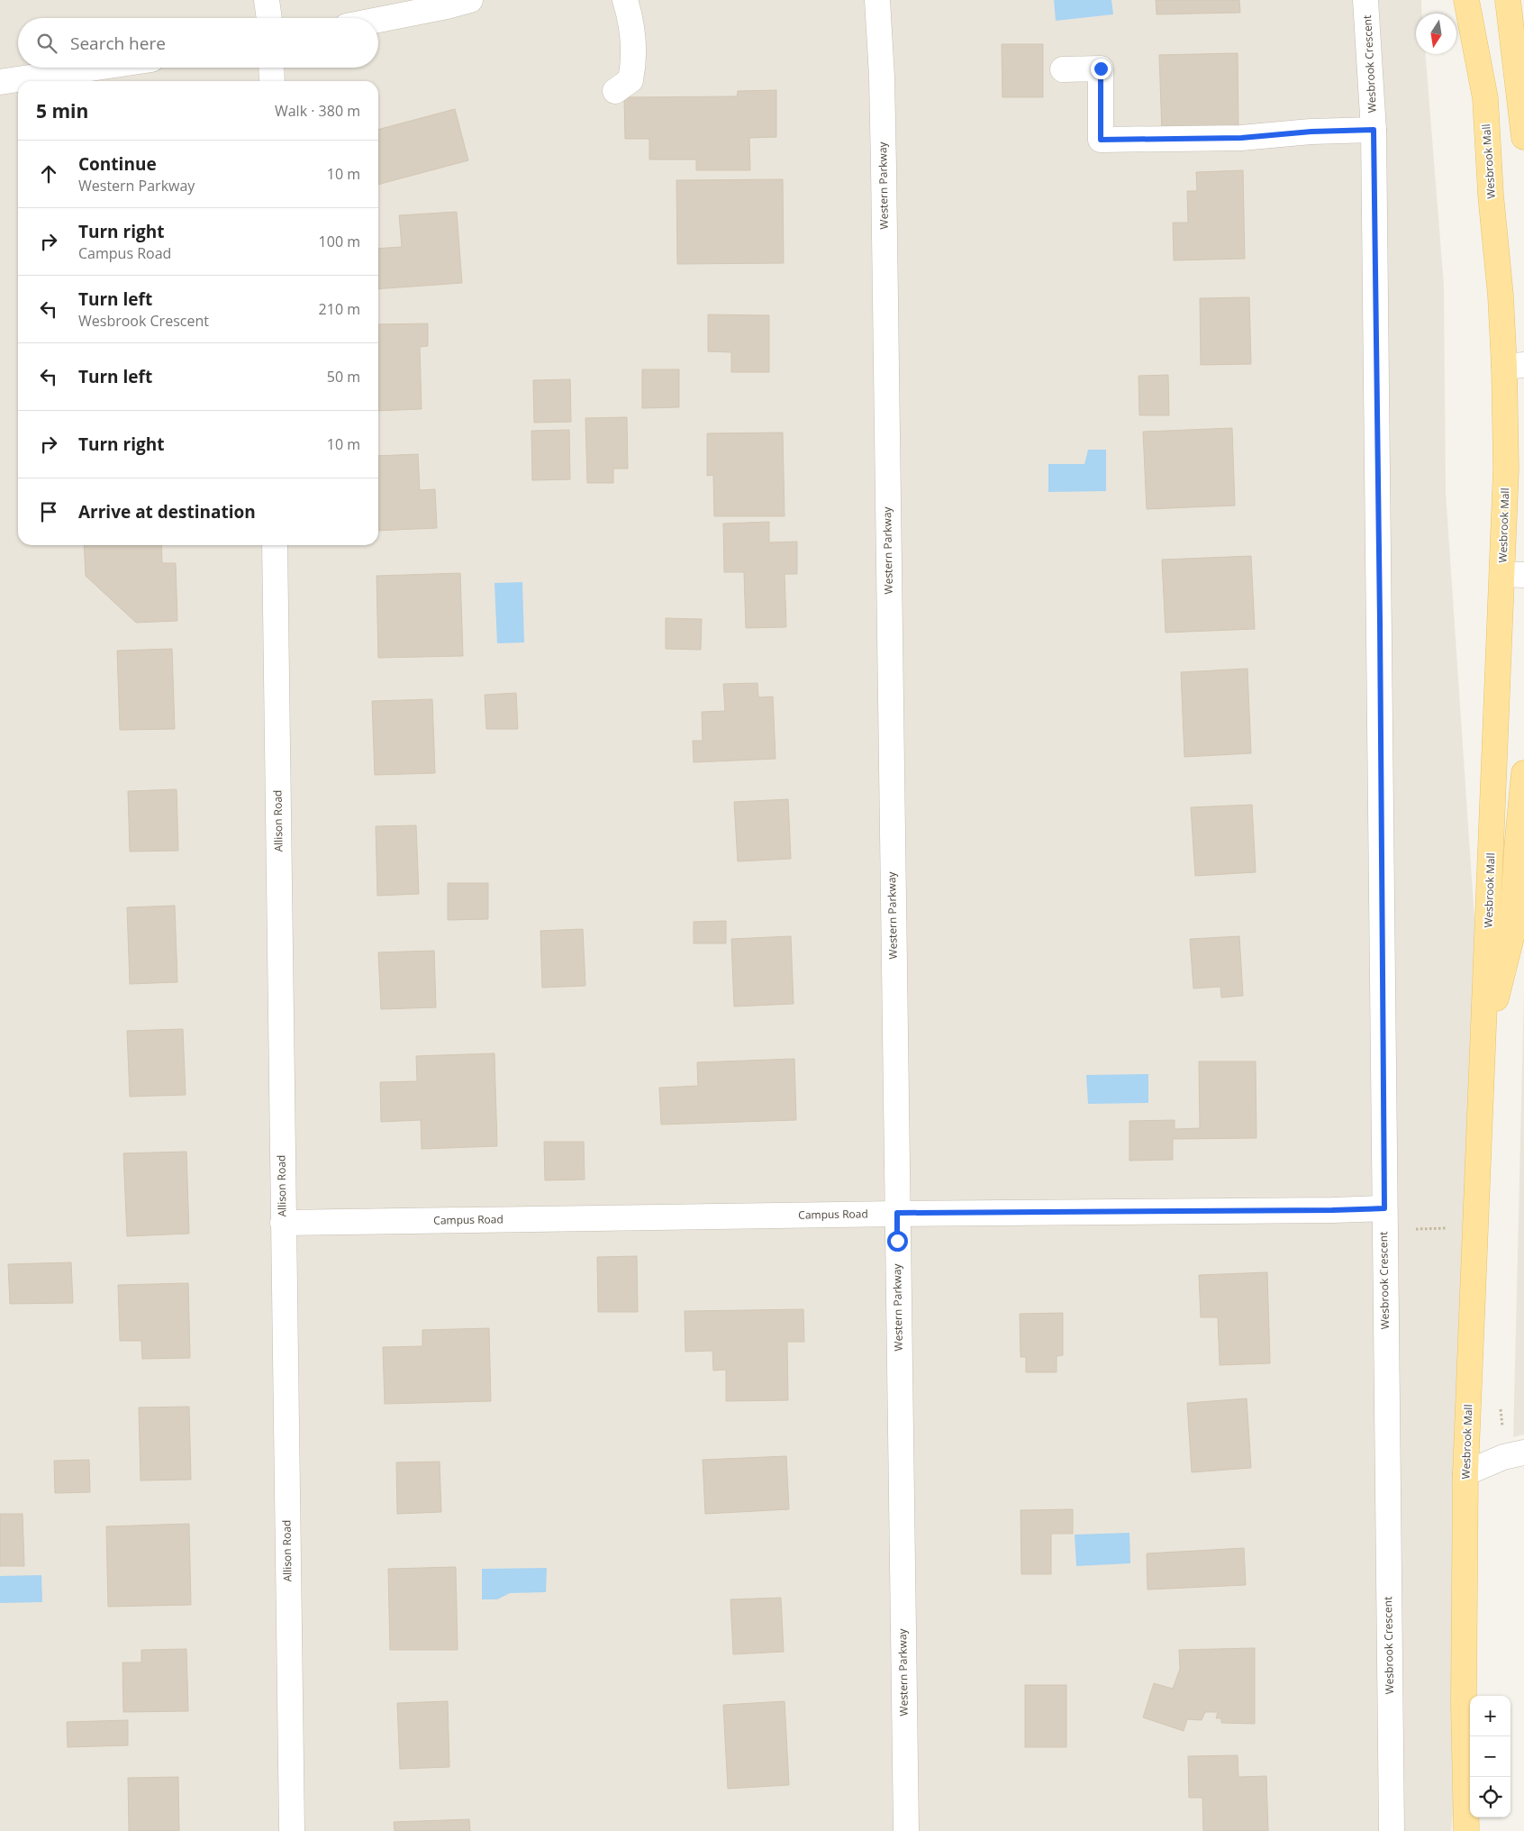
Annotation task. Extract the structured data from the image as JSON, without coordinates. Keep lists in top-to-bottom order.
{
  "streets": {
    "main road": ["Wesbrook Mall"],
    "street": [
      "Wesbrook Crescent",
      "Western Parkway",
      "Allison Road",
      "Campus Road"
    ]
  },
  "crossings": [
    ["Wesbrook Crescent", "Campus Road"],
    ["Western Parkway", "Campus Road"],
    ["Allison Road", "Campus Road"]
  ],
  "north": "bottom",
  "page": {
    "search": "Search here",
    "heading": ["5 min", "Walk · 380 m"],
    "list": [
      ["Continue", "Western Parkway", "10 m"],
      ["Turn right", "Campus Road", "100 m"],
      ["Turn left", "Wesbrook Crescent", "210 m"],
      ["Turn left", "50 m"],
      ["Turn right", "10 m"],
      "Arrive at destination"
    ],
    "map_buttons": ["+", "−"]
  }
}
